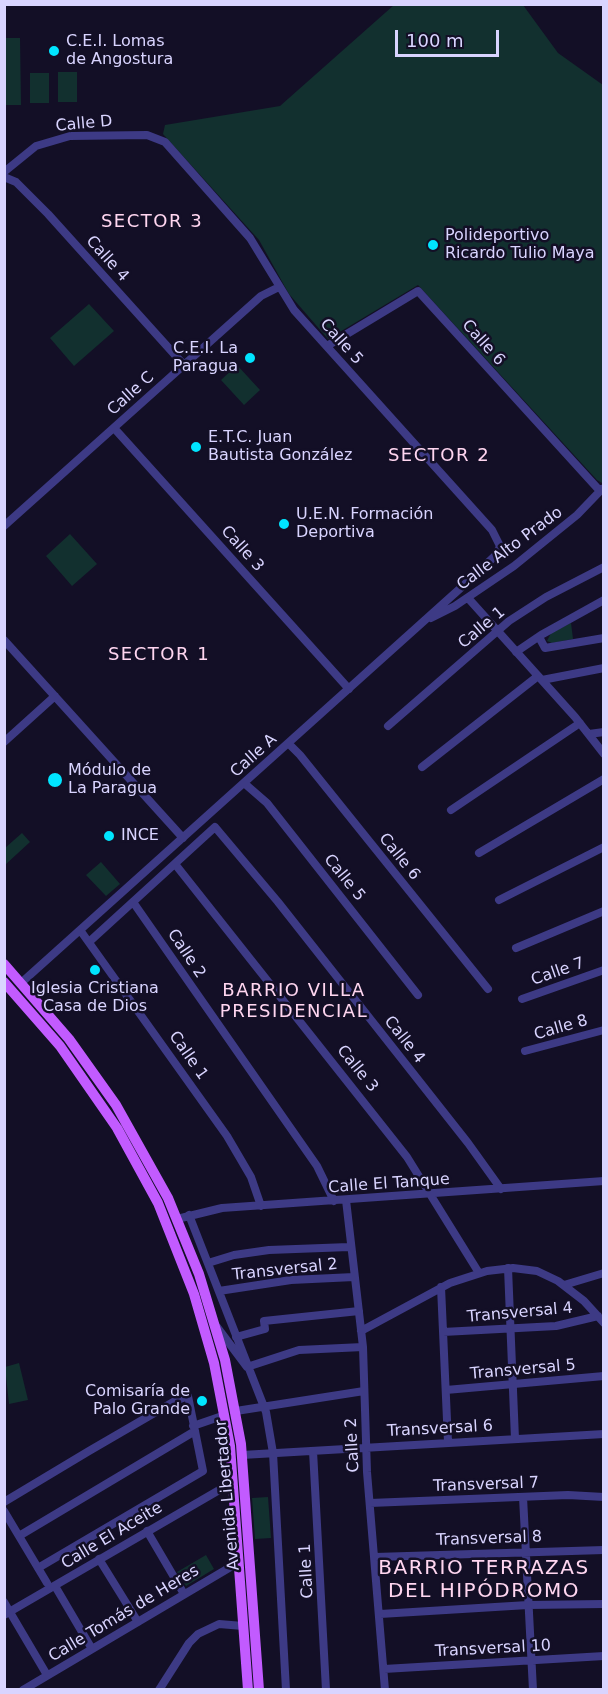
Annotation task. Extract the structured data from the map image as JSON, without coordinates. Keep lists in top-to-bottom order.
{
  "streets": {
    "main road": ["Avenida Libertador"],
    "street": [
      "Calle D",
      "Calle 4",
      "Calle 5",
      "Calle 6",
      "Calle C",
      "Calle 3",
      "Calle Alto Prado",
      "Calle 1",
      "Calle A",
      "Calle 2",
      "Calle 7",
      "Calle 8",
      "Calle El Tanque",
      "Transversal 2",
      "Transversal 4",
      "Transversal 5",
      "Transversal 6",
      "Transversal 7",
      "Calle El Aceite",
      "Transversal 8",
      "Calle Tomás de Heres",
      "Transversal 10"
    ]
  },
  "crossings": [
    ["Calle D", "Calle 5"],
    ["Calle 4", "Calle C"],
    ["Calle 4", "Calle El Tanque"],
    ["Calle 5", "Calle 6"],
    ["Calle 5", "Calle C"],
    ["Calle 5", "Calle A"],
    ["Calle 6", "Calle Alto Prado"],
    ["Calle 6", "Calle A"],
    ["Calle C", "Calle 3"],
    ["Calle 3", "Calle A"],
    ["Calle 3", "Calle El Tanque"],
    ["Calle Alto Prado", "Calle A"],
    ["Calle 1", "Calle A"],
    ["Calle 1", "Calle El Tanque"],
    ["Calle 1", "Transversal 6"],
    ["Calle A", "Avenida Libertador"],
    ["Calle 2", "Calle El Tanque"],
    ["Calle 2", "Transversal 2"],
    ["Calle 2", "Transversal 6"],
    ["Calle 2", "Transversal 7"],
    ["Calle 2", "Transversal 8"],
    ["Calle 2", "Transversal 10"],
    ["Calle El Tanque", "Avenida Libertador"],
    ["Transversal 6", "Avenida Libertador"],
    ["Avenida Libertador", "Calle El Aceite"],
    ["Avenida Libertador", "Calle Tomás de Heres"]
  ],
  "districts": [
    "SECTOR 3",
    "SECTOR 2",
    "SECTOR 1",
    "BARRIO VILLA PRESIDENCIAL",
    "BARRIO TERRAZAS DEL HIPÓDROMO"
  ],
  "places": [
    "C.E.I. Lomas de Angostura",
    "Polideportivo Ricardo Tulio Maya",
    "C.E.I. La Paragua",
    "E.T.C. Juan Bautista González",
    "U.E.N. Formación Deportiva",
    "Módulo de La Paragua",
    "INCE",
    "Iglesia Cristiana Casa de Dios",
    "Comisaría de Palo Grande"
  ],
  "scale_bar": "100 m"
}
